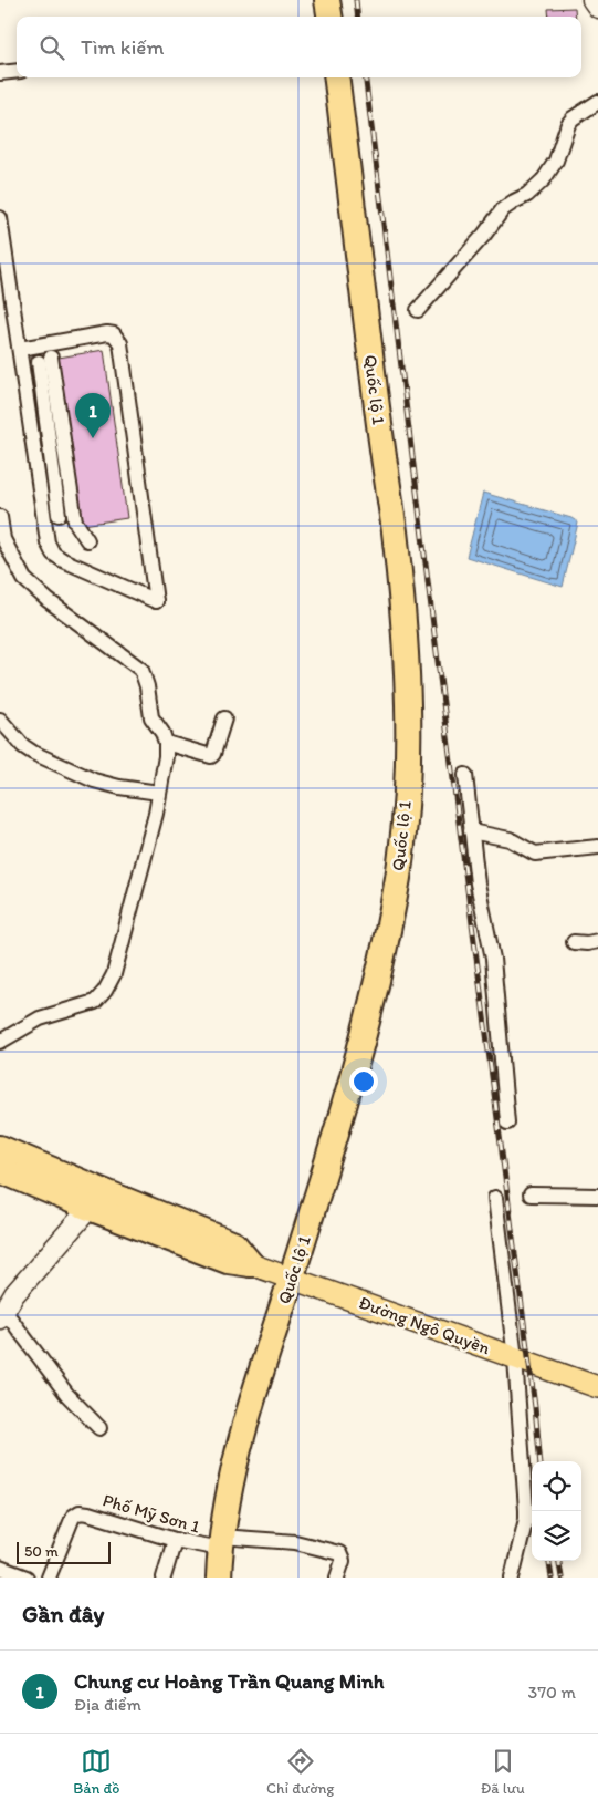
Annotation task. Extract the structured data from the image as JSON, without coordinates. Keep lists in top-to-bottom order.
{
  "streets": {
    "highway": ["Quốc lộ 1", "Đường Ngô Quyền"],
    "street": ["Phố Mỹ Sơn 1"]
  },
  "crossings": [
    ["Quốc lộ 1", "Đường Ngô Quyền"],
    ["Quốc lộ 1", "Phố Mỹ Sơn 1"]
  ],
  "scale_bar": "50 m",
  "page": {
    "search": "Tìm kiếm",
    "pins": "1",
    "scale": "50 m",
    "heading": "Gần đây",
    "list": [
      {
        "mark": "1",
        "name": "Chung cư Hoàng Trần Quang Minh",
        "note": "Địa điểm",
        "value": "370 m"
      }
    ],
    "nav": ["Bản đồ", "Chỉ đường", "Đã lưu"]
  }
}
